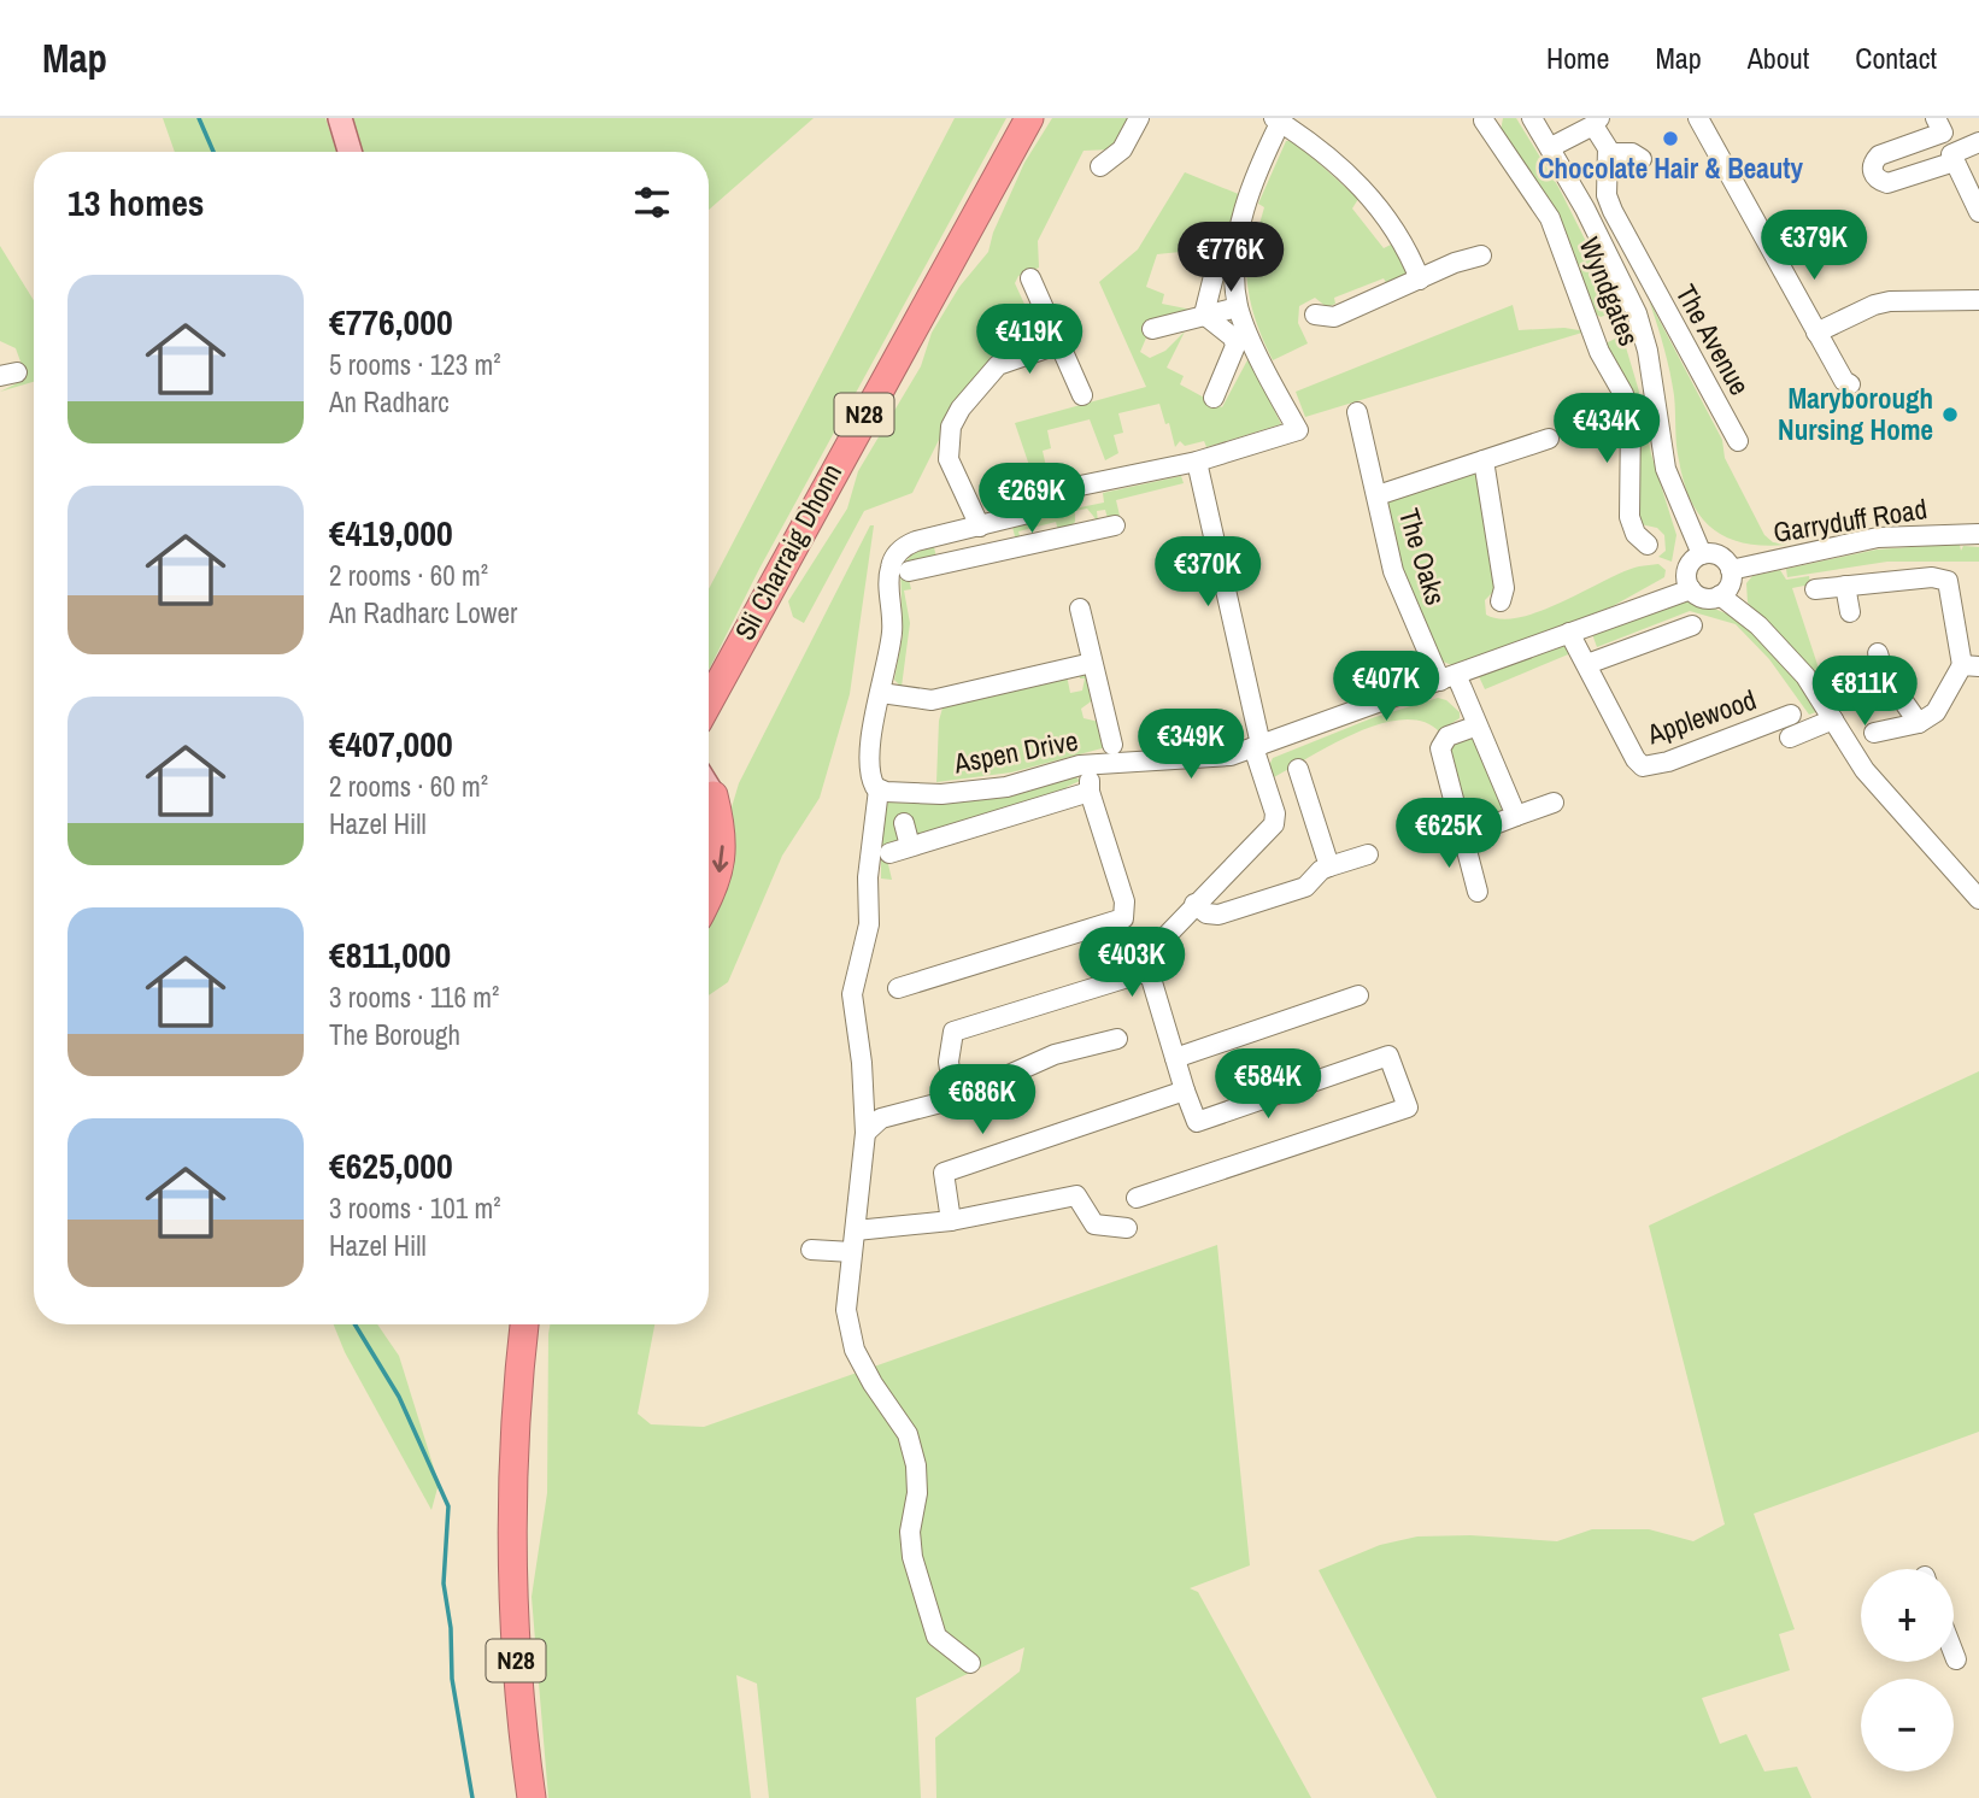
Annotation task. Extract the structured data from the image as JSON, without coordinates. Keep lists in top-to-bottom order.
{
  "streets": {
    "highway": ["N28", "Sli Charraig Dhonn"],
    "street": [
      "Wyndgates",
      "The Avenue",
      "Garryduff Road",
      "The Oaks",
      "Applewood",
      "Aspen Drive"
    ]
  },
  "places": ["Chocolate Hair & Beauty", "Maryborough Nursing Home"],
  "page": {
    "header": "Map",
    "nav": [
      "Home",
      "Map",
      "About",
      "Contact"
    ],
    "heading": "13 homes",
    "price": [
      "€379K",
      "€776K",
      "€419K",
      "€434K",
      "€269K",
      "€370K",
      "€407K",
      "€811K",
      "€349K",
      "€625K",
      "€403K",
      "€584K",
      "€686K"
    ],
    "list": [
      {
        "name": "€776,000",
        "note": "5 rooms · 123 m² · An Radharc"
      },
      {
        "name": "€419,000",
        "note": "2 rooms · 60 m² · An Radharc Lower"
      },
      {
        "name": "€407,000",
        "note": "2 rooms · 60 m² · Hazel Hill"
      },
      {
        "name": "€811,000",
        "note": "3 rooms · 116 m² · The Borough"
      },
      {
        "name": "€625,000",
        "note": "3 rooms · 101 m² · Hazel Hill"
      }
    ],
    "map_buttons": ["+", "−"]
  }
}
